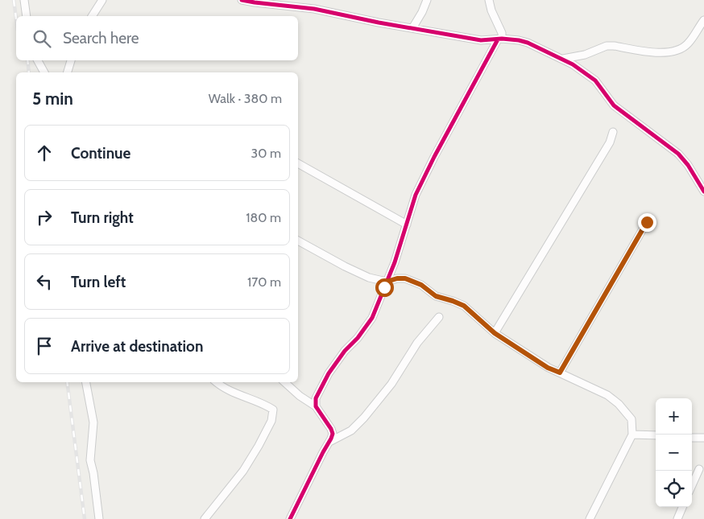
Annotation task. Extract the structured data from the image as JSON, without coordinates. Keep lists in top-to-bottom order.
{
  "page": {
    "search": "Search here",
    "heading": ["5 min", "Walk · 380 m"],
    "list": [
      ["Continue", "30 m"],
      ["Turn right", "180 m"],
      ["Turn left", "170 m"],
      "Arrive at destination"
    ],
    "map_buttons": ["+", "−"]
  }
}
